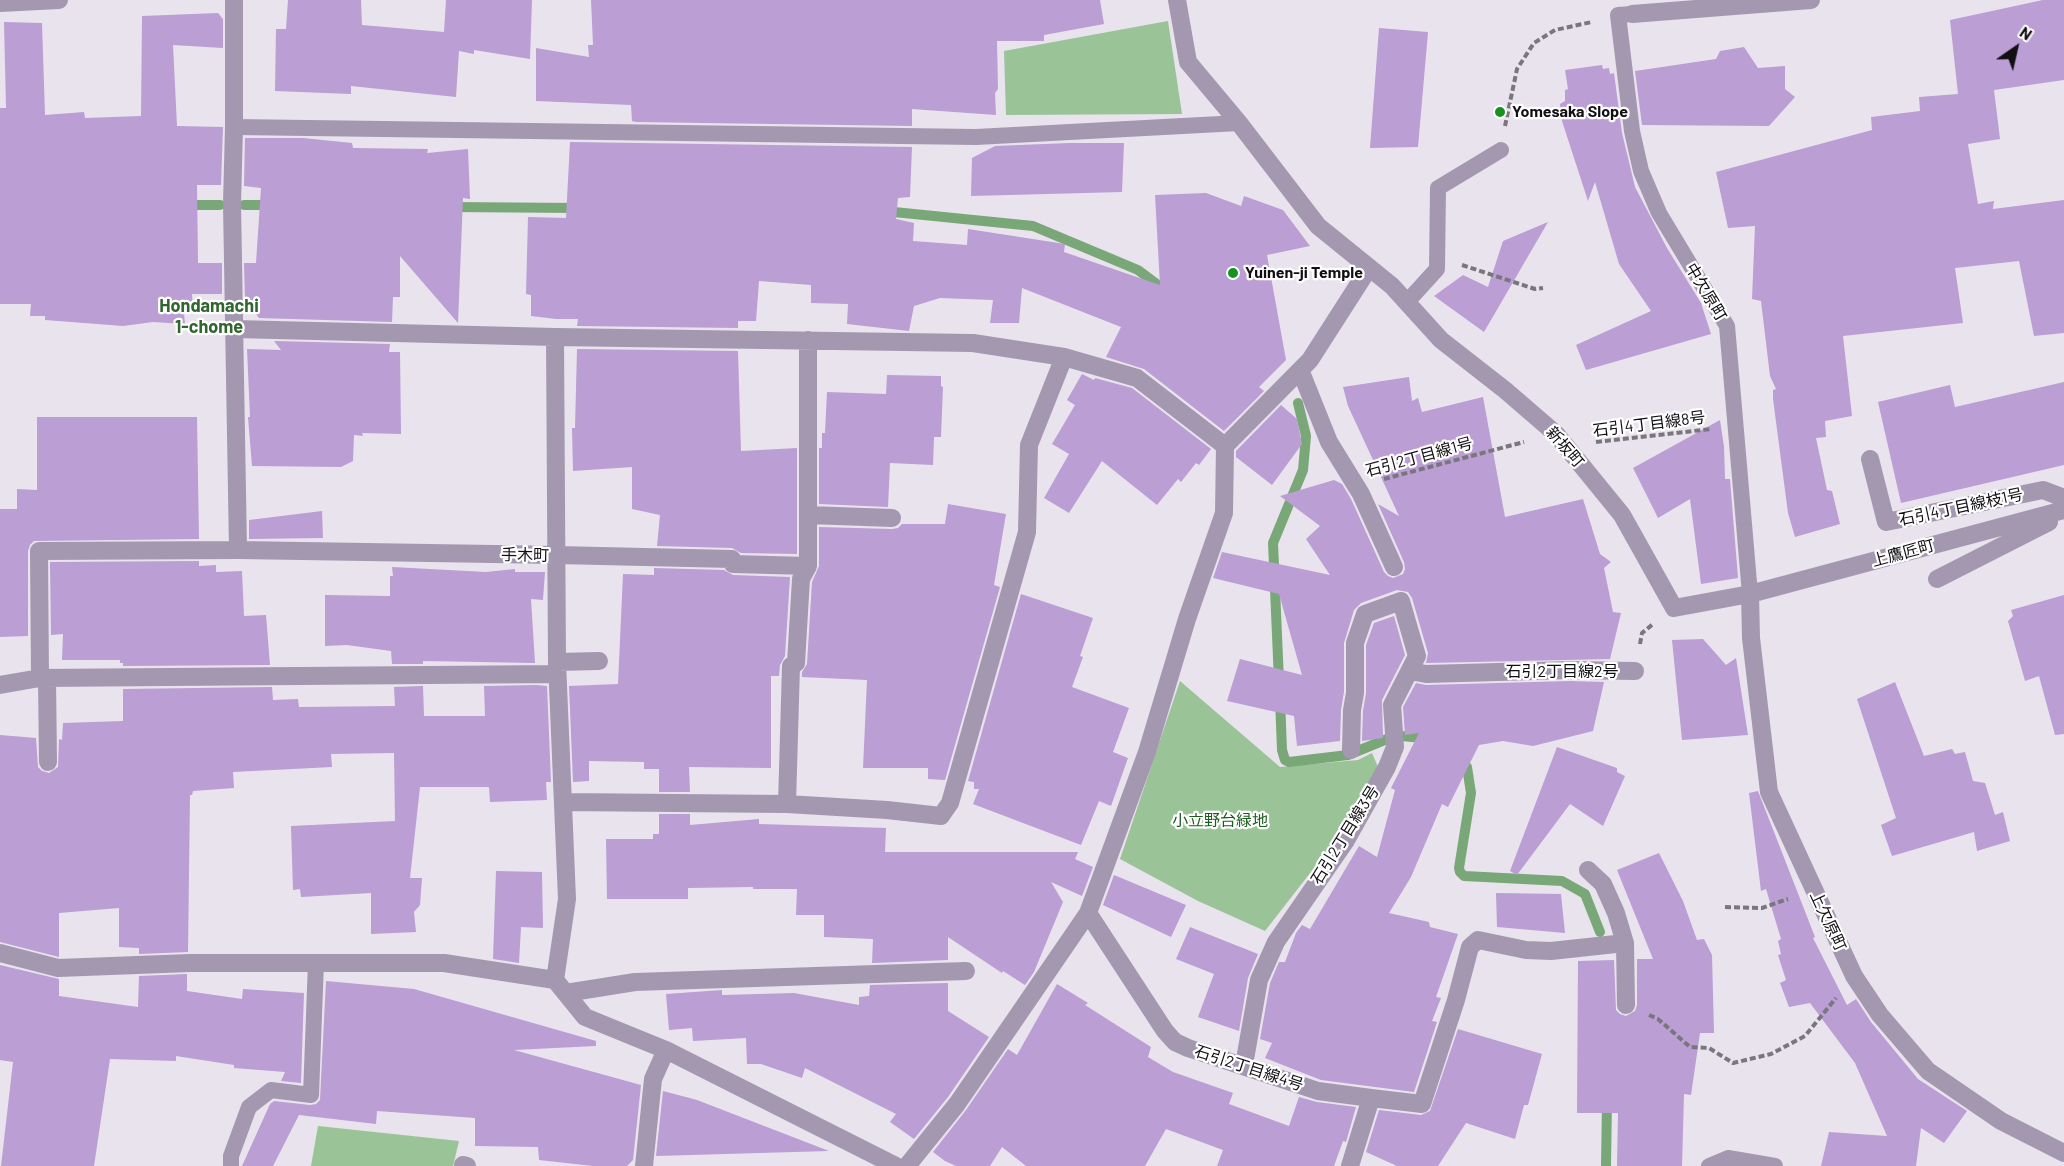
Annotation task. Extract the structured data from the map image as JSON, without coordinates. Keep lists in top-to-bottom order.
{
  "streets": {
    "street": [
      "新坂町",
      "石引4丁目線枝1号",
      "上鷹匠町",
      "手木町",
      "石引2丁目線2号",
      "石引2丁目線3号",
      "上欠原町",
      "石引2丁目線4号"
    ],
    "lane": ["中欠原町"],
    "path": ["石引4丁目線8号", "石引2丁目線1号"]
  },
  "crossings": [
    ["中欠原町", "石引4丁目線8号"],
    ["中欠原町", "上鷹匠町"],
    ["中欠原町", "上欠原町"],
    ["石引4丁目線8号", "新坂町"],
    ["新坂町", "石引2丁目線2号"],
    ["上鷹匠町", "上欠原町"],
    ["石引2丁目線2号", "石引2丁目線3号"],
    ["石引2丁目線3号", "石引2丁目線4号"]
  ],
  "districts": ["Hondamachi 1-chome"],
  "parks": ["小立野台緑地"],
  "places": ["Yomesaka Slope", "Yuinen-ji Temple"],
  "north": "top right"
}
